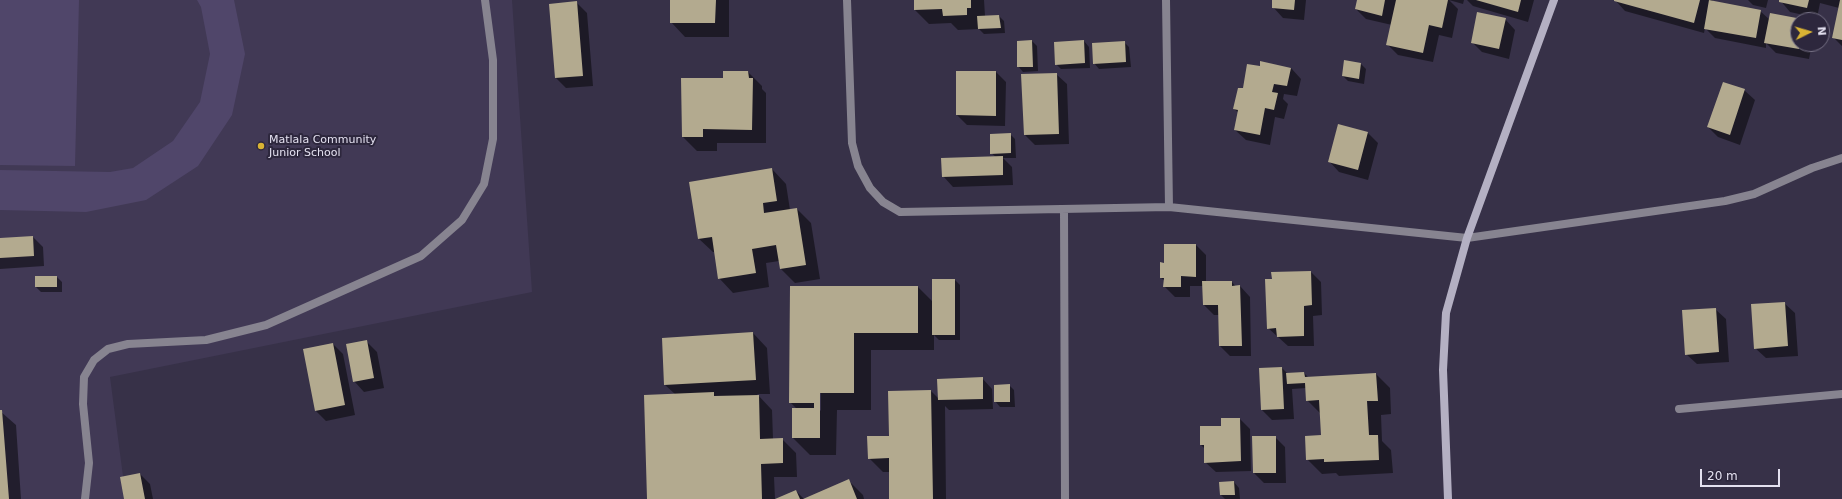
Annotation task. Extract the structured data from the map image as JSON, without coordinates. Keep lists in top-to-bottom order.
{
  "places": ["Matlala Community Junior School"],
  "scale_bar": "20 m",
  "north": "right"
}
